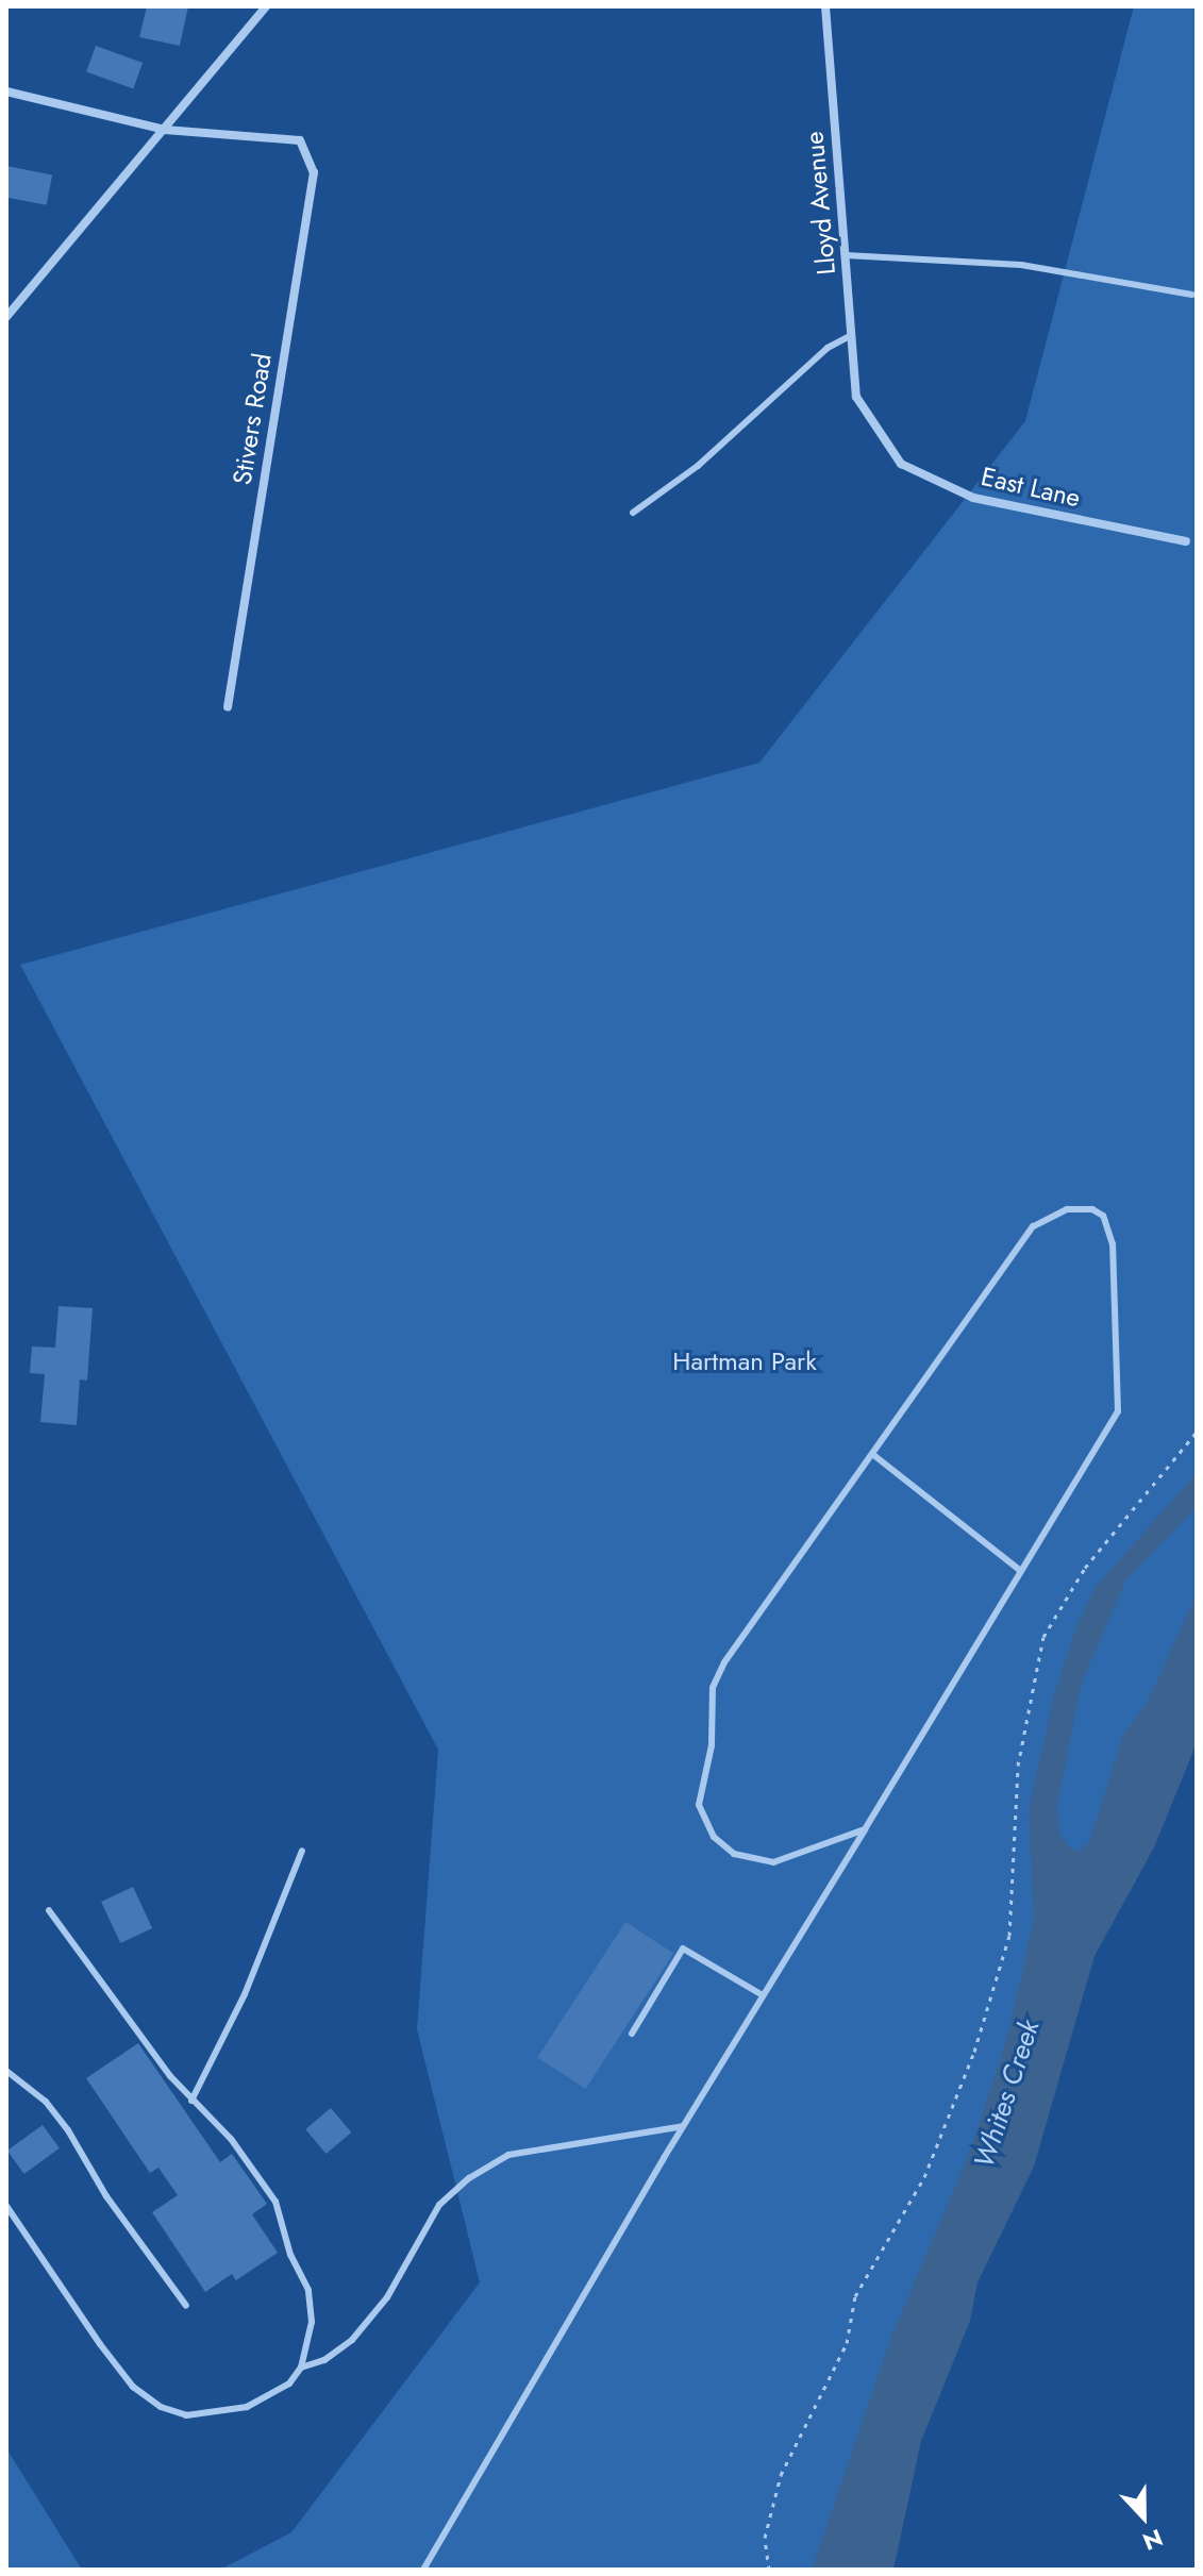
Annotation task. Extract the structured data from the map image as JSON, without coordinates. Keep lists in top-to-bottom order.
{
  "streets": {
    "street": ["Lloyd Avenue", "Stivers Road", "East Lane"]
  },
  "crossings": [
    ["Lloyd Avenue", "East Lane"]
  ],
  "water": ["Whites Creek"],
  "parks": ["Hartman Park"],
  "north": "bottom"
}
